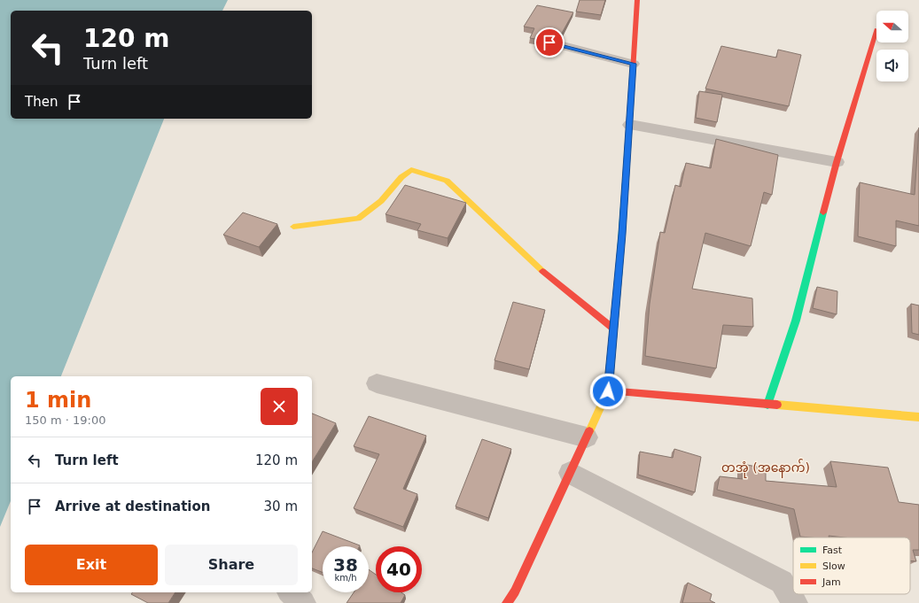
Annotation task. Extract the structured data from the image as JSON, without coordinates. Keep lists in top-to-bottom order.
{
  "districts": ["တအုံ (အနောက်)"],
  "legend": ["Fast", "Slow", "Jam"],
  "north": "left",
  "page": {
    "turn": ["120 m", "Turn left"],
    "then": "Then",
    "heading": ["1 min", "150 m · 19:00"],
    "list": [
      {
        "name": "Turn left",
        "value": "120 m"
      },
      {
        "name": "Arrive at destination",
        "value": "30 m"
      }
    ],
    "buttons": ["Exit", "Share"],
    "speed": "38 km/h",
    "limit": "40"
  }
}
